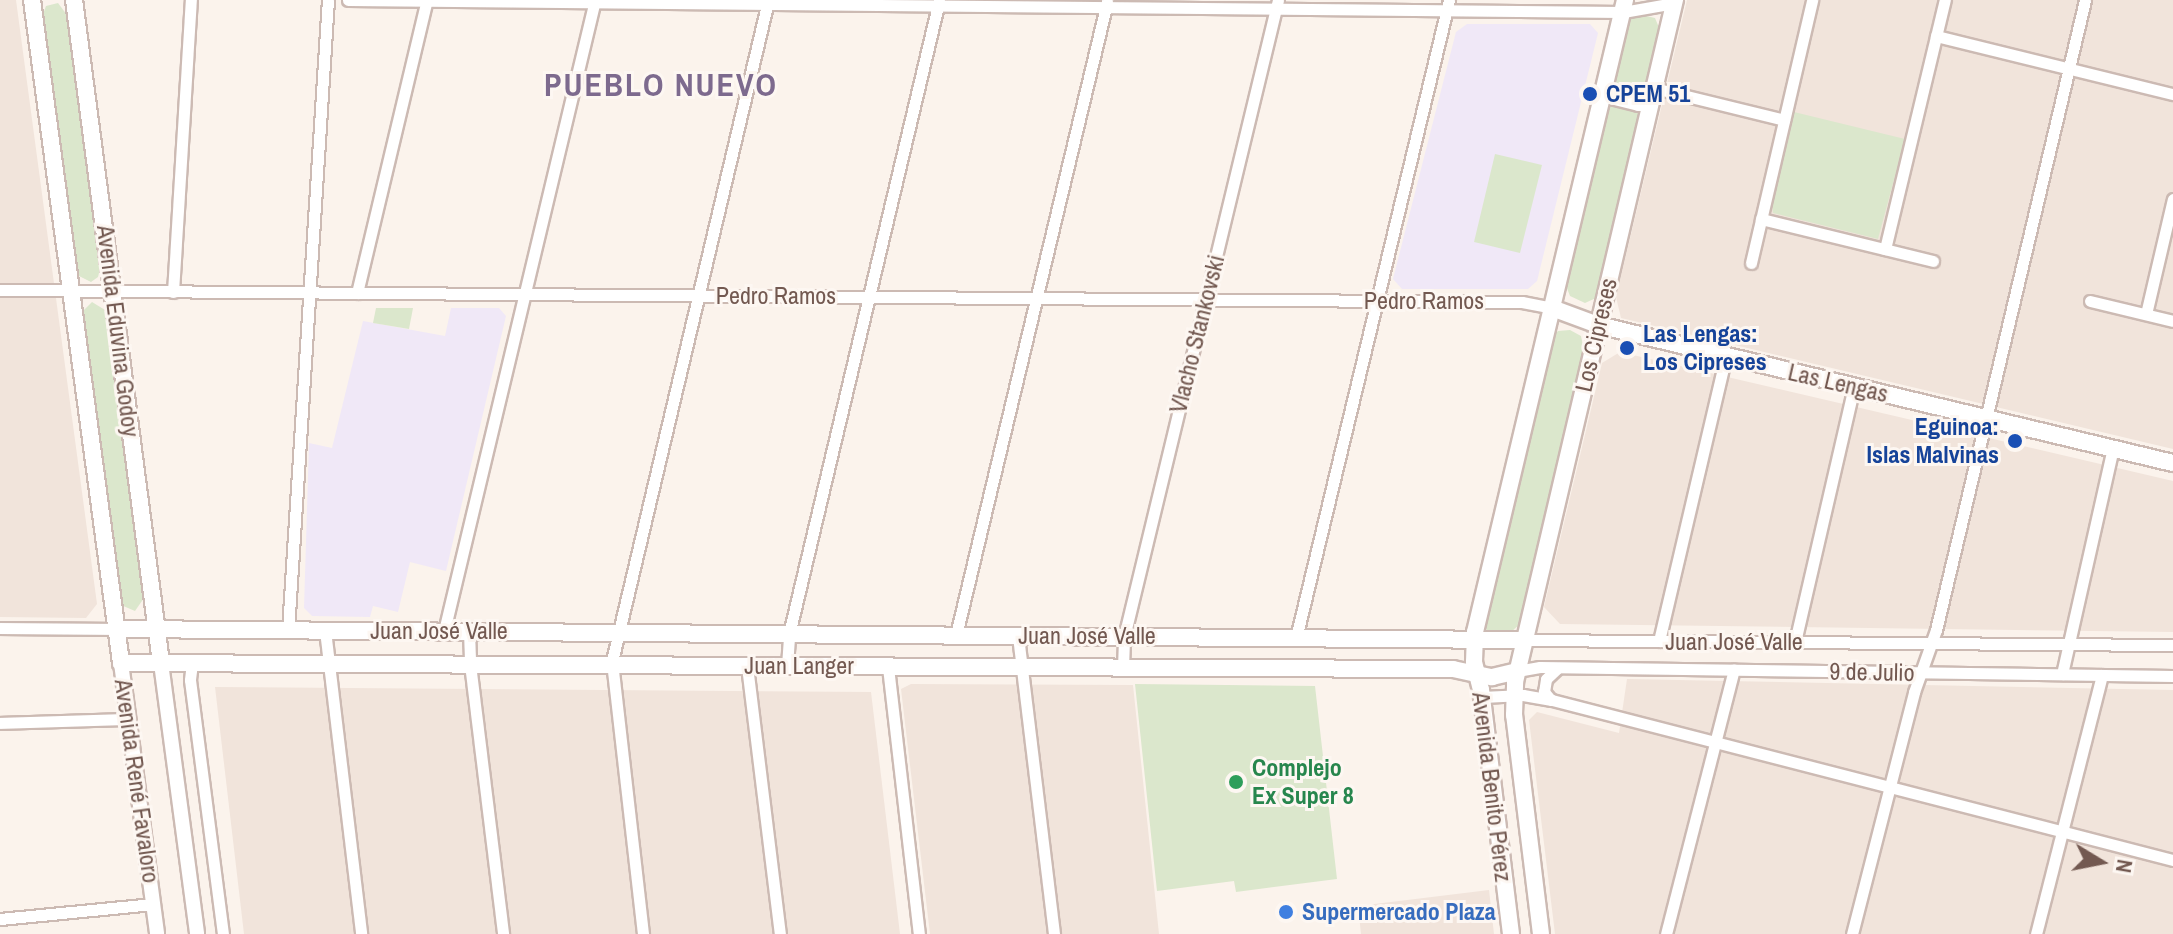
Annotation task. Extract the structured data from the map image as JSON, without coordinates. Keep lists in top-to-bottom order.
{
  "streets": {
    "main road": [
      "Avenida Eduvina Godoy",
      "Los Cipreses",
      "Las Lengas",
      "Juan José Valle",
      "Juan Langer",
      "9 de Julio",
      "Avenida René Favaloro",
      "Avenida Benito Pérez"
    ],
    "street": ["Pedro Ramos", "Vlacho Stankovski"]
  },
  "crossings": [
    ["Pedro Ramos", "Avenida Eduvina Godoy"],
    ["Pedro Ramos", "Vlacho Stankovski"],
    ["Pedro Ramos", "Los Cipreses"],
    ["Pedro Ramos", "Las Lengas"],
    ["Avenida Eduvina Godoy", "Juan José Valle"],
    ["Avenida Eduvina Godoy", "Juan Langer"],
    ["Avenida Eduvina Godoy", "Avenida René Favaloro"],
    ["Vlacho Stankovski", "Juan José Valle"],
    ["Vlacho Stankovski", "Juan Langer"],
    ["Los Cipreses", "Las Lengas"],
    ["Los Cipreses", "Juan José Valle"],
    ["Los Cipreses", "9 de Julio"],
    ["Los Cipreses", "Avenida Benito Pérez"],
    ["Juan José Valle", "Avenida René Favaloro"],
    ["Juan José Valle", "Avenida Benito Pérez"],
    ["Juan Langer", "9 de Julio"],
    ["Juan Langer", "Avenida René Favaloro"],
    ["Juan Langer", "Avenida Benito Pérez"],
    ["9 de Julio", "Avenida Benito Pérez"]
  ],
  "districts": ["PUEBLO NUEVO"],
  "places": [
    "CPEM 51",
    "Las Lengas: Los Cipreses",
    "Eguinoa: Islas Malvinas",
    "Complejo Ex Super 8",
    "Supermercado Plaza"
  ],
  "north": "right"
}
